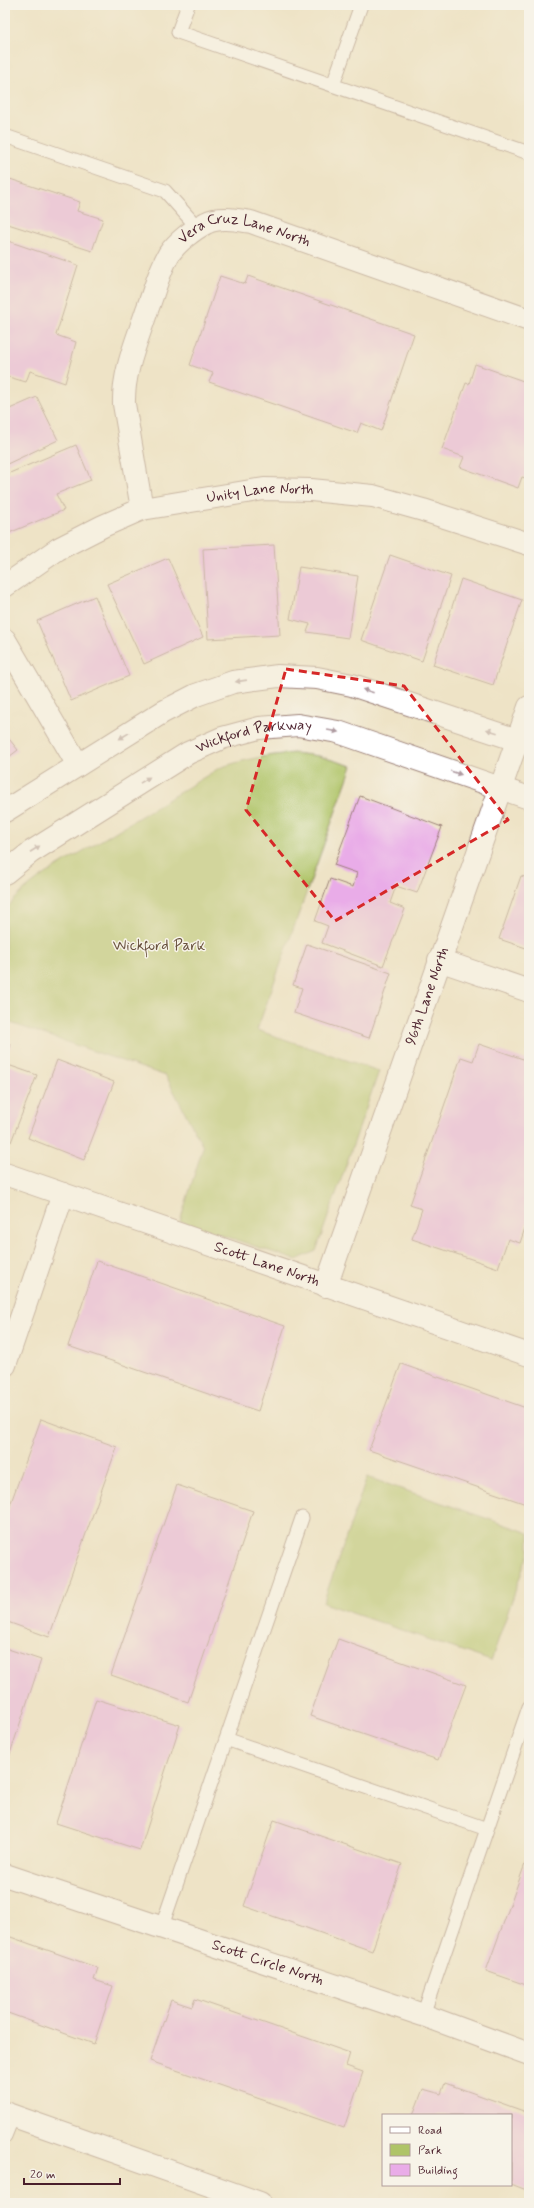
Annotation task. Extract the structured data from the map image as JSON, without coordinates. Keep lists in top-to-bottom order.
{
  "streets": {
    "street": [
      "Vera Cruz Lane North",
      "Unity Lane North",
      "Wickford Parkway",
      "96th Lane North",
      "Scott Lane North",
      "Scott Circle North"
    ]
  },
  "crossings": [
    ["Vera Cruz Lane North", "Unity Lane North"],
    ["Wickford Parkway", "96th Lane North"],
    ["96th Lane North", "Scott Lane North"]
  ],
  "parks": ["Wickford Park"],
  "legend": ["Road", "Park", "Building"],
  "scale_bar": "20 m"
}
